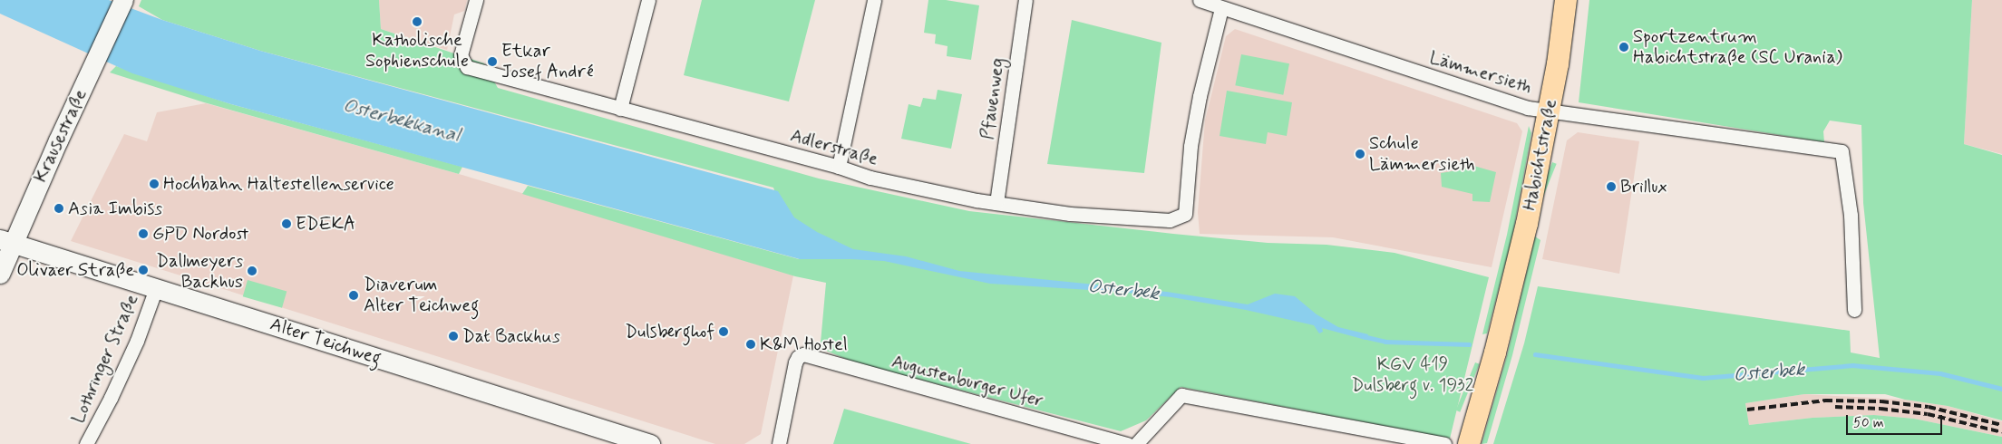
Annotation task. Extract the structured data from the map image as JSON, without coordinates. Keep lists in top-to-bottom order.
{
  "streets": {
    "main road": ["Habichtstraße"],
    "street": [
      "Lämmersieth",
      "Pfauenweg",
      "Krausestraße",
      "Adlerstraße",
      "Alter Teichweg",
      "Lothringer Straße",
      "Augustenburger Ufer"
    ]
  },
  "crossings": [
    ["Lämmersieth", "Adlerstraße"],
    ["Lämmersieth", "Habichtstraße"],
    ["Pfauenweg", "Adlerstraße"],
    ["Krausestraße", "Alter Teichweg"],
    ["Alter Teichweg", "Lothringer Straße"]
  ],
  "water": ["Osterbekkanal", "Osterbek"],
  "parks": ["KGV 419 Dulsberg v. 1932"],
  "places": [
    "Katholische Sophienschule",
    "Sportzentrum Habichtstraße (SC Urania)",
    "Etkar Josef André",
    "Schule Lämmersieth",
    "Hochbahn Haltestellenservice",
    "Brillux",
    "Asia Imbiss",
    "EDEKA",
    "GPD Nordost",
    "Olivaer Straße",
    "Dallmeyers Backhus",
    "Diaverum Alter Teichweg",
    "Dulsberghof",
    "Dat Backhus",
    "K&M Hostel"
  ],
  "scale_bar": "50 m"
}
